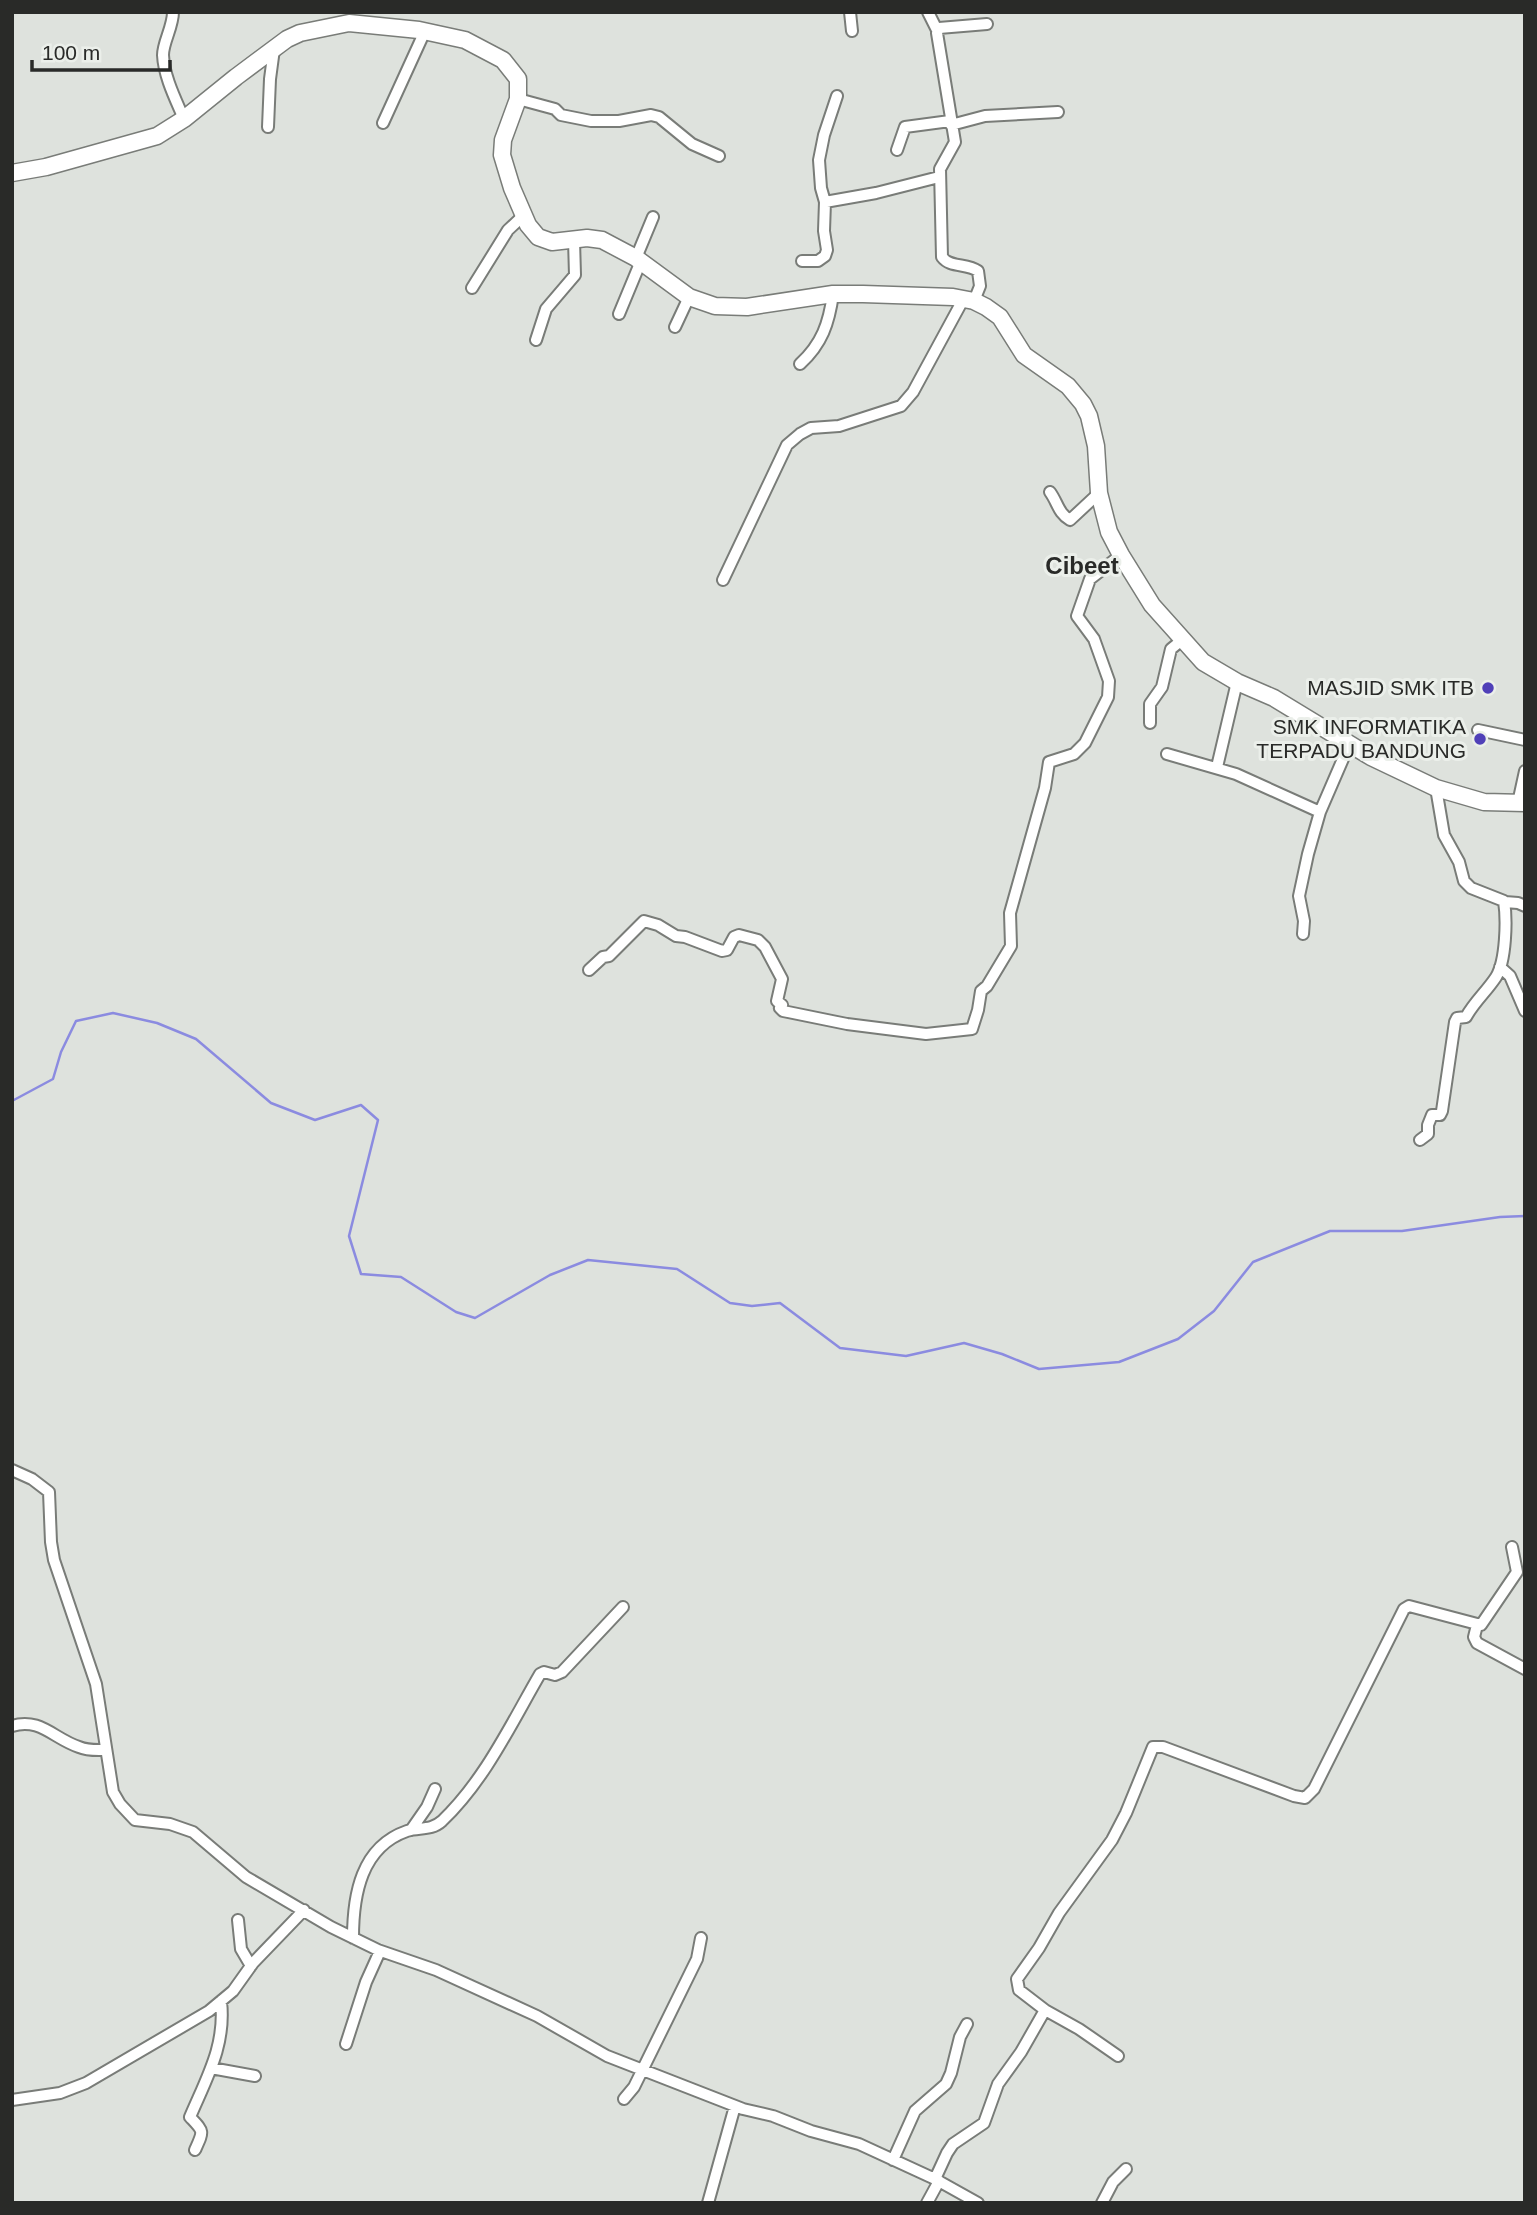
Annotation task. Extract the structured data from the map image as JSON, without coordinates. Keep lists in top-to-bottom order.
{
  "districts": ["Cibeet"],
  "places": ["MASJID SMK ITB", "SMK INFORMATIKA TERPADU BANDUNG"],
  "scale_bar": "100 m"
}
